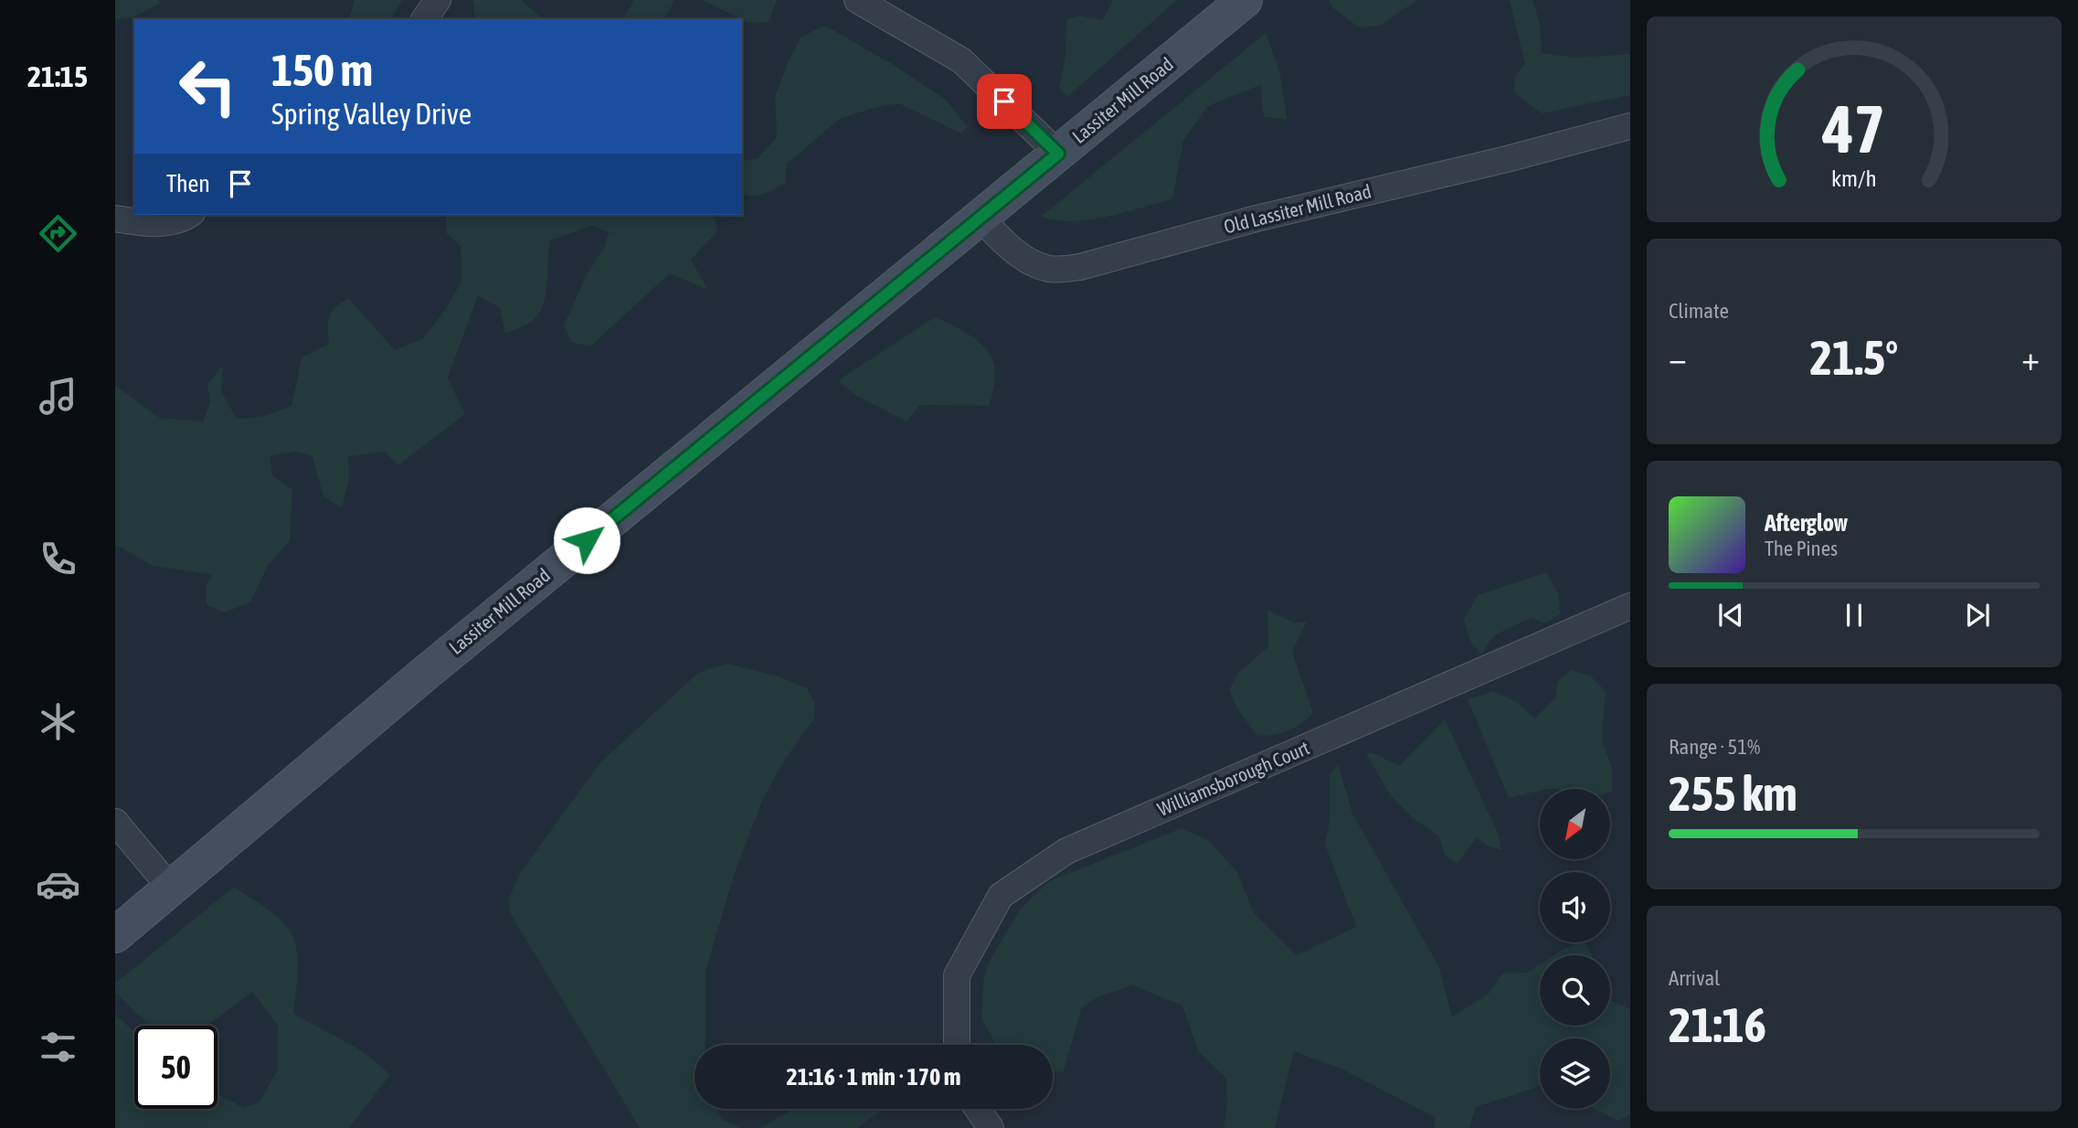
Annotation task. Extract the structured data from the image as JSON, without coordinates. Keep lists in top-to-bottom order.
{
  "streets": {
    "main road": ["Lassiter Mill Road"],
    "street": ["Old Lassiter Mill Road", "Williamsborough Court"]
  },
  "crossings": [
    ["Lassiter Mill Road", "Old Lassiter Mill Road"]
  ],
  "north": "bottom left",
  "page": {
    "tabs": "21:15",
    "turn": ["150 m", "Spring Valley Drive"],
    "then": "Then",
    "tile": [
      "Climate",
      ["Range · 51%", "255 km"],
      ["Arrival", "21:16"]
    ],
    "heat": ["−", "21.5°", "+"],
    "song": ["Afterglow", "The Pines"],
    "limit": "50",
    "trip": "21:16 · 1 min · 170 m",
    "gauge": ["47", "km/h"]
  }
}
